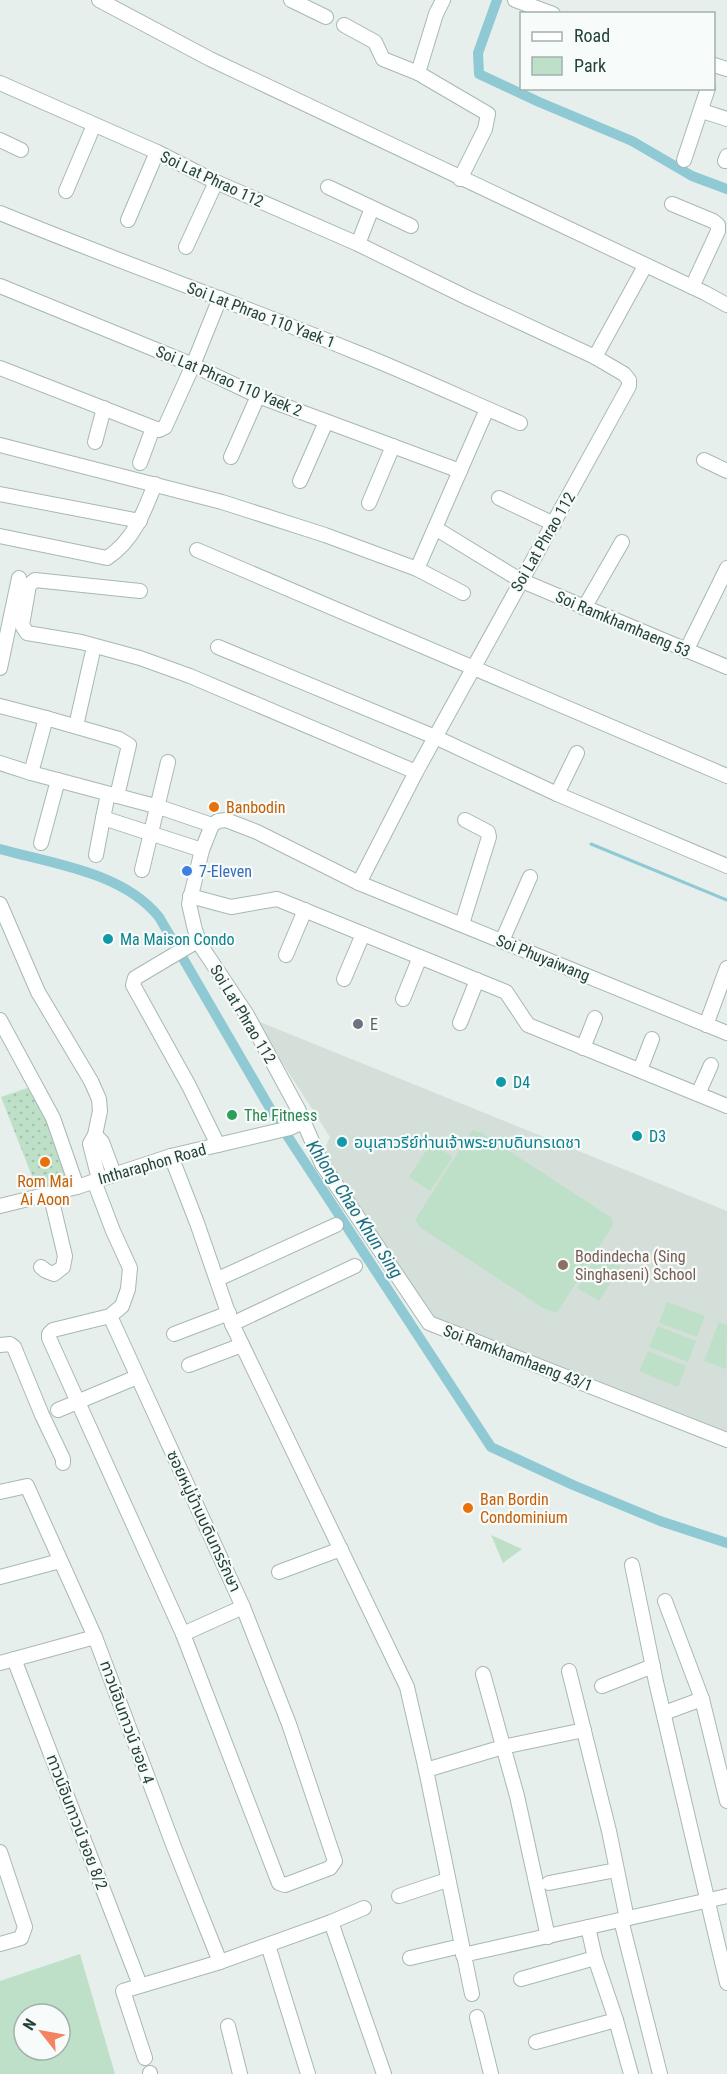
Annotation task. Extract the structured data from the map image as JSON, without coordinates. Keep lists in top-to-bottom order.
{
  "streets": {
    "street": [
      "Soi Lat Phrao 112",
      "Soi Lat Phrao 110 Yaek 1",
      "Soi Lat Phrao 110 Yaek 2",
      "Soi Ramkhamhaeng 53",
      "Soi Phuyaiwang",
      "Intharaphon Road",
      "Soi Ramkhamhaeng 43/1",
      "ซอยหมู่บ้านบดินทรรักษา",
      "ทาวน์อินทาวน์ ซอย 4",
      "ทาวน์อินทาวน์ ซอย 8/2"
    ]
  },
  "crossings": [
    ["Soi Lat Phrao 112", "Soi Ramkhamhaeng 53"],
    ["Soi Lat Phrao 112", "Soi Phuyaiwang"],
    ["Soi Lat Phrao 112", "Intharaphon Road"],
    ["Soi Lat Phrao 112", "Soi Ramkhamhaeng 43/1"],
    ["Intharaphon Road", "Soi Ramkhamhaeng 43/1"]
  ],
  "water": ["Khlong Chao Khun Sing"],
  "places": [
    "Banbodin",
    "7-Eleven",
    "Ma Maison Condo",
    "E",
    "D4",
    "The Fitness",
    "D3",
    "อนุเสาวรีย์ท่านเจ้าพระยาบดินทรเดชา",
    "Rom Mai Ai Aoon",
    "Bodindecha (Sing Singhaseni) School",
    "Ban Bordin Condominium"
  ],
  "legend": ["Road", "Park"],
  "north": "top left"
}
